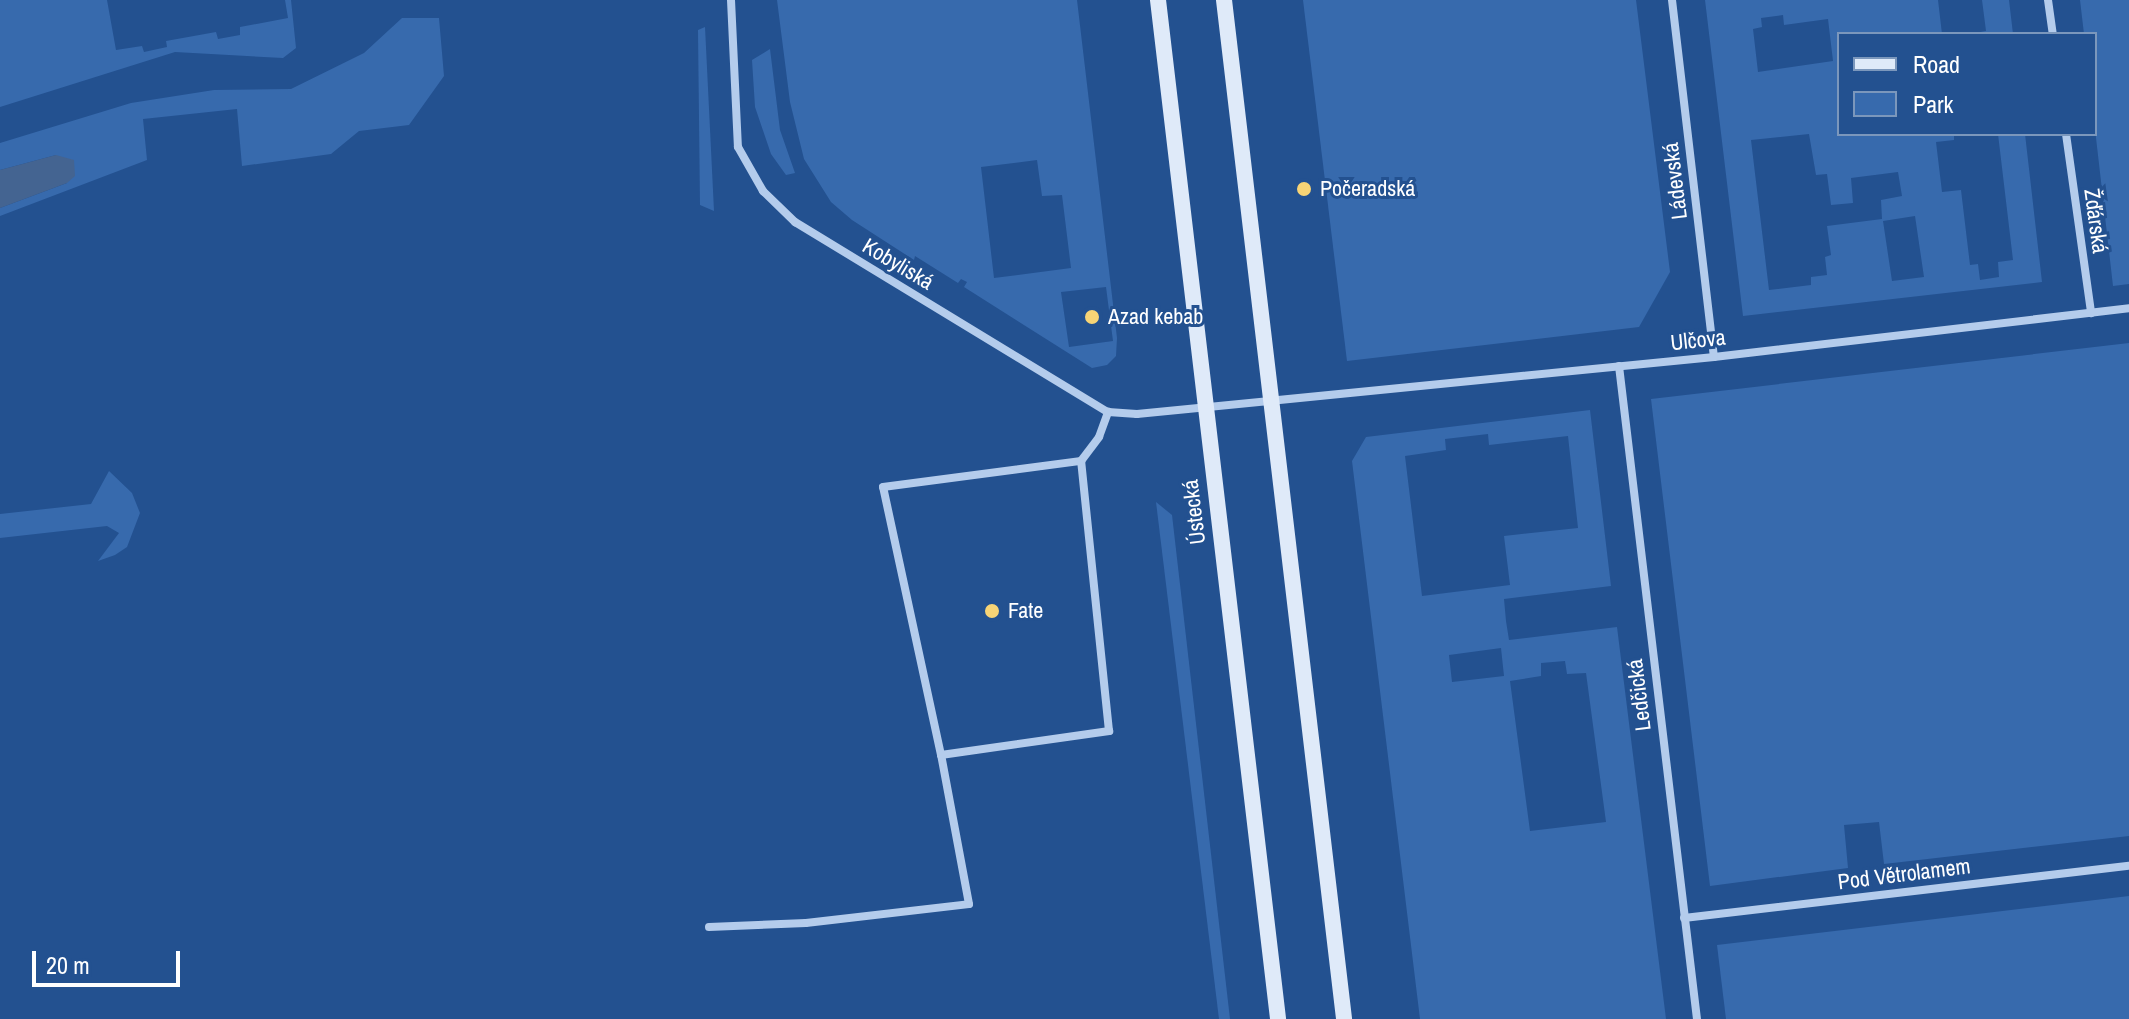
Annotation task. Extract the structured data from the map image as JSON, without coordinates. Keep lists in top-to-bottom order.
{
  "streets": {
    "main road": ["Ústecká"],
    "street": [
      "Ládevská",
      "Žďárská",
      "Kobyliská",
      "Ulčova",
      "Ledčická",
      "Pod Větrolamem"
    ]
  },
  "crossings": [
    ["Ládevská", "Ulčova"],
    ["Žďárská", "Ulčova"],
    ["Ulčova", "Ústecká"],
    ["Ulčova", "Ledčická"],
    ["Ledčická", "Pod Větrolamem"]
  ],
  "places": ["Počeradská", "Azad kebab", "Fate"],
  "legend": ["Road", "Park"],
  "scale_bar": "20 m"
}
